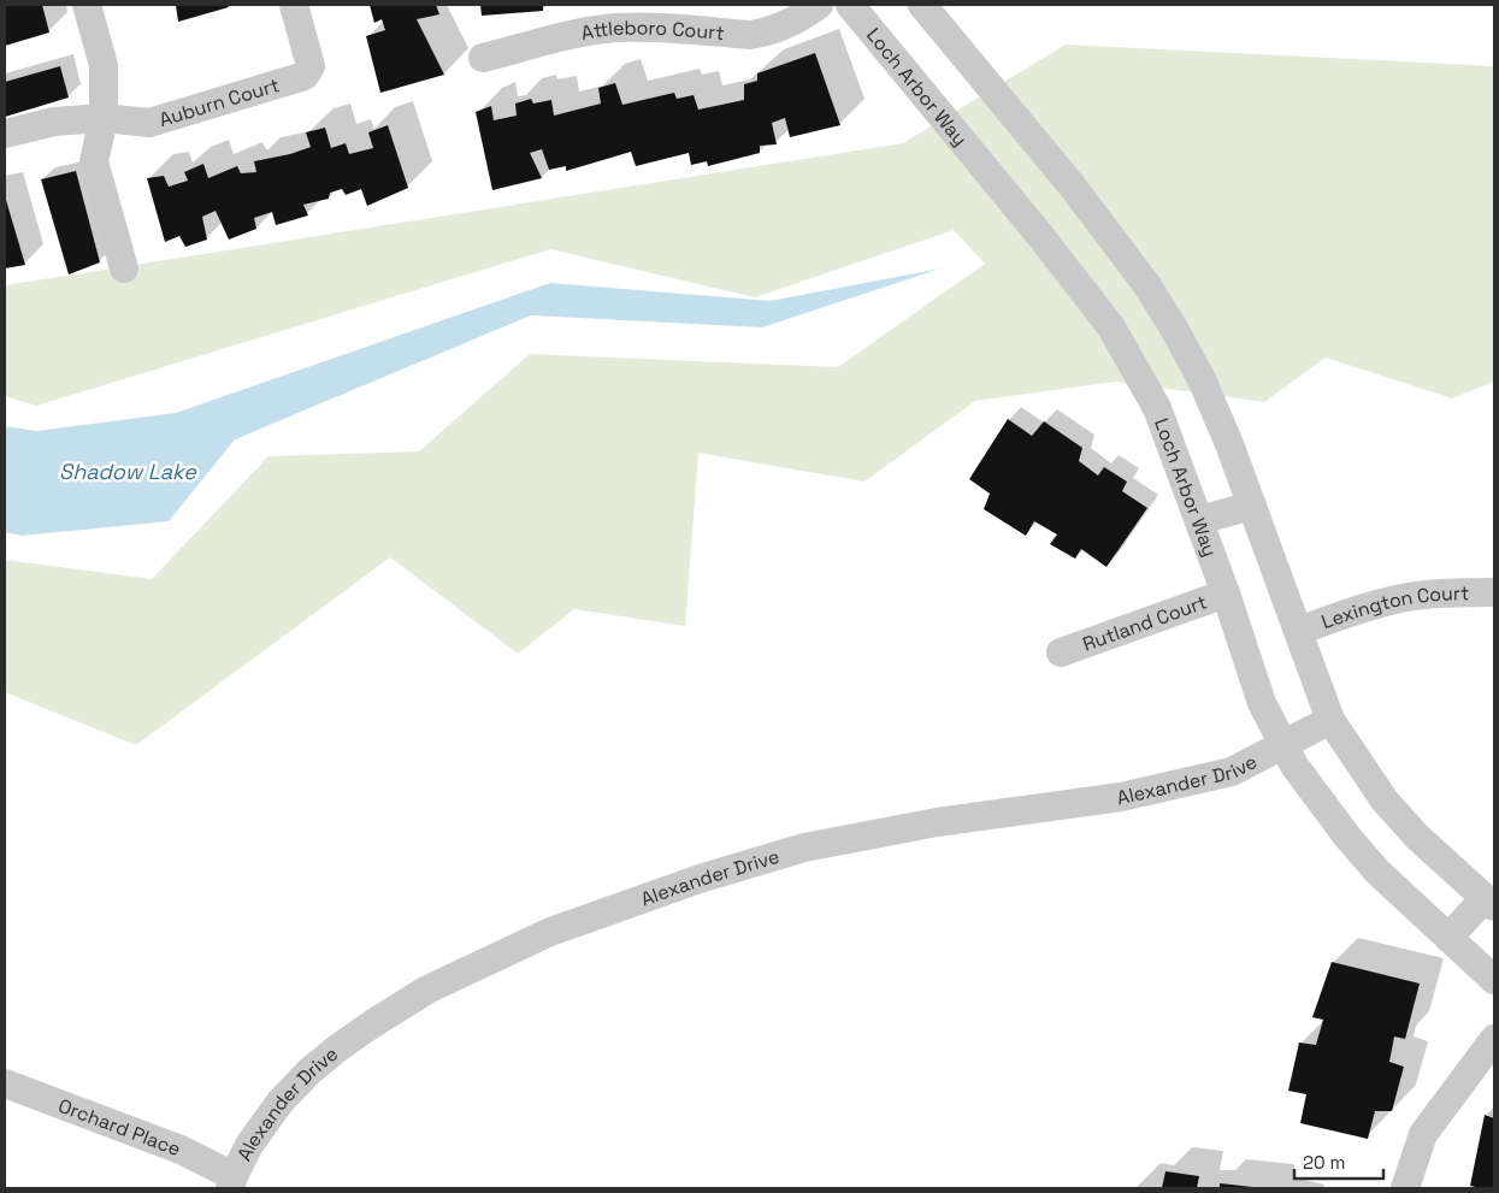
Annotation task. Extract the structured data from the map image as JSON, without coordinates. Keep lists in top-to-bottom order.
{
  "streets": {
    "street": [
      "Attleboro Court",
      "Loch Arbor Way",
      "Auburn Court",
      "Lexington Court",
      "Rutland Court",
      "Alexander Drive",
      "Orchard Place"
    ]
  },
  "crossings": [
    ["Loch Arbor Way", "Rutland Court"],
    ["Loch Arbor Way", "Alexander Drive"],
    ["Alexander Drive", "Orchard Place"]
  ],
  "water": ["Shadow Lake"],
  "scale_bar": "20 m"
}
